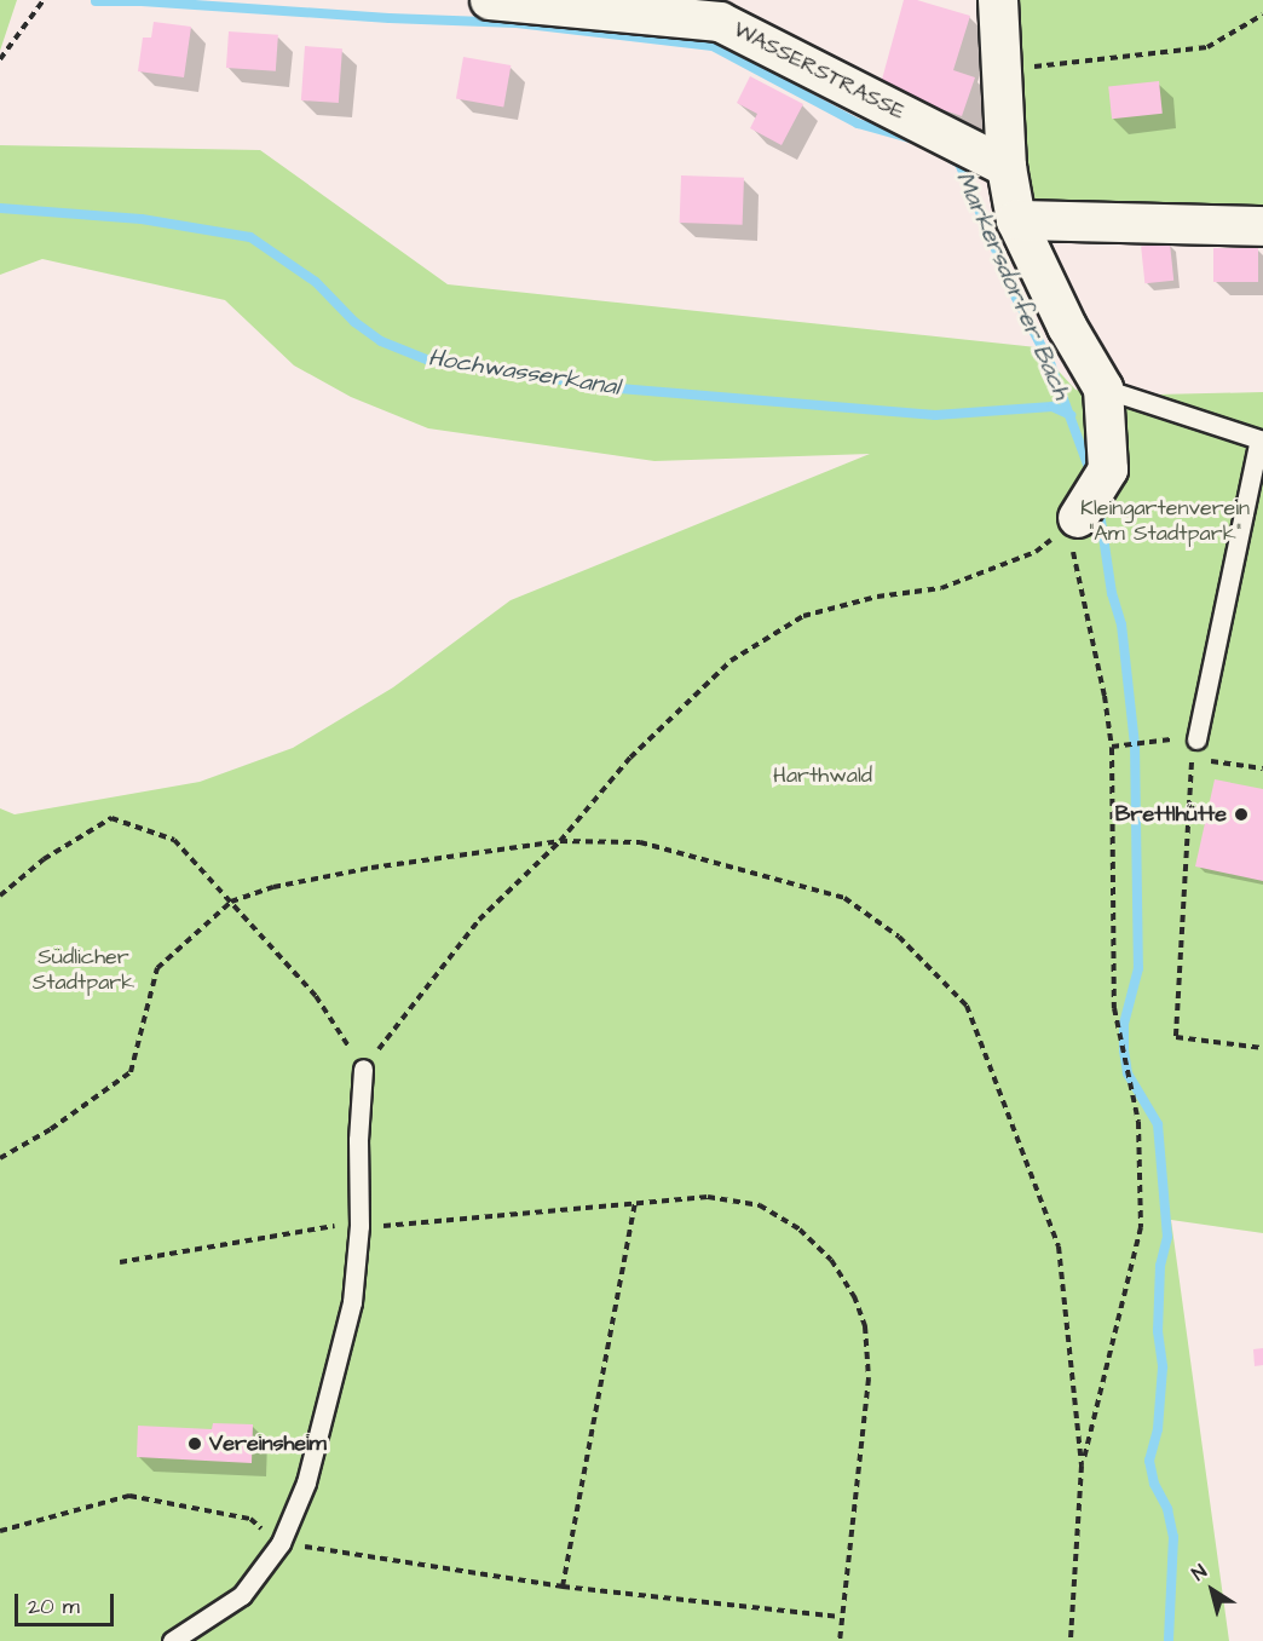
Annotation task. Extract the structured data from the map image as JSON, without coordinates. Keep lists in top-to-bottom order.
{
  "streets": {
    "street": ["WASSERSTRASSE"]
  },
  "water": ["Markersdorfer Bach", "Hochwasserkanal"],
  "parks": ["Kleingartenverein \"Am Stadtpark\"", "Harthwald", "Südlicher Stadtpark"],
  "places": ["Brettlhütte", "Vereinsheim"],
  "scale_bar": "20 m",
  "north": "top left"
}
